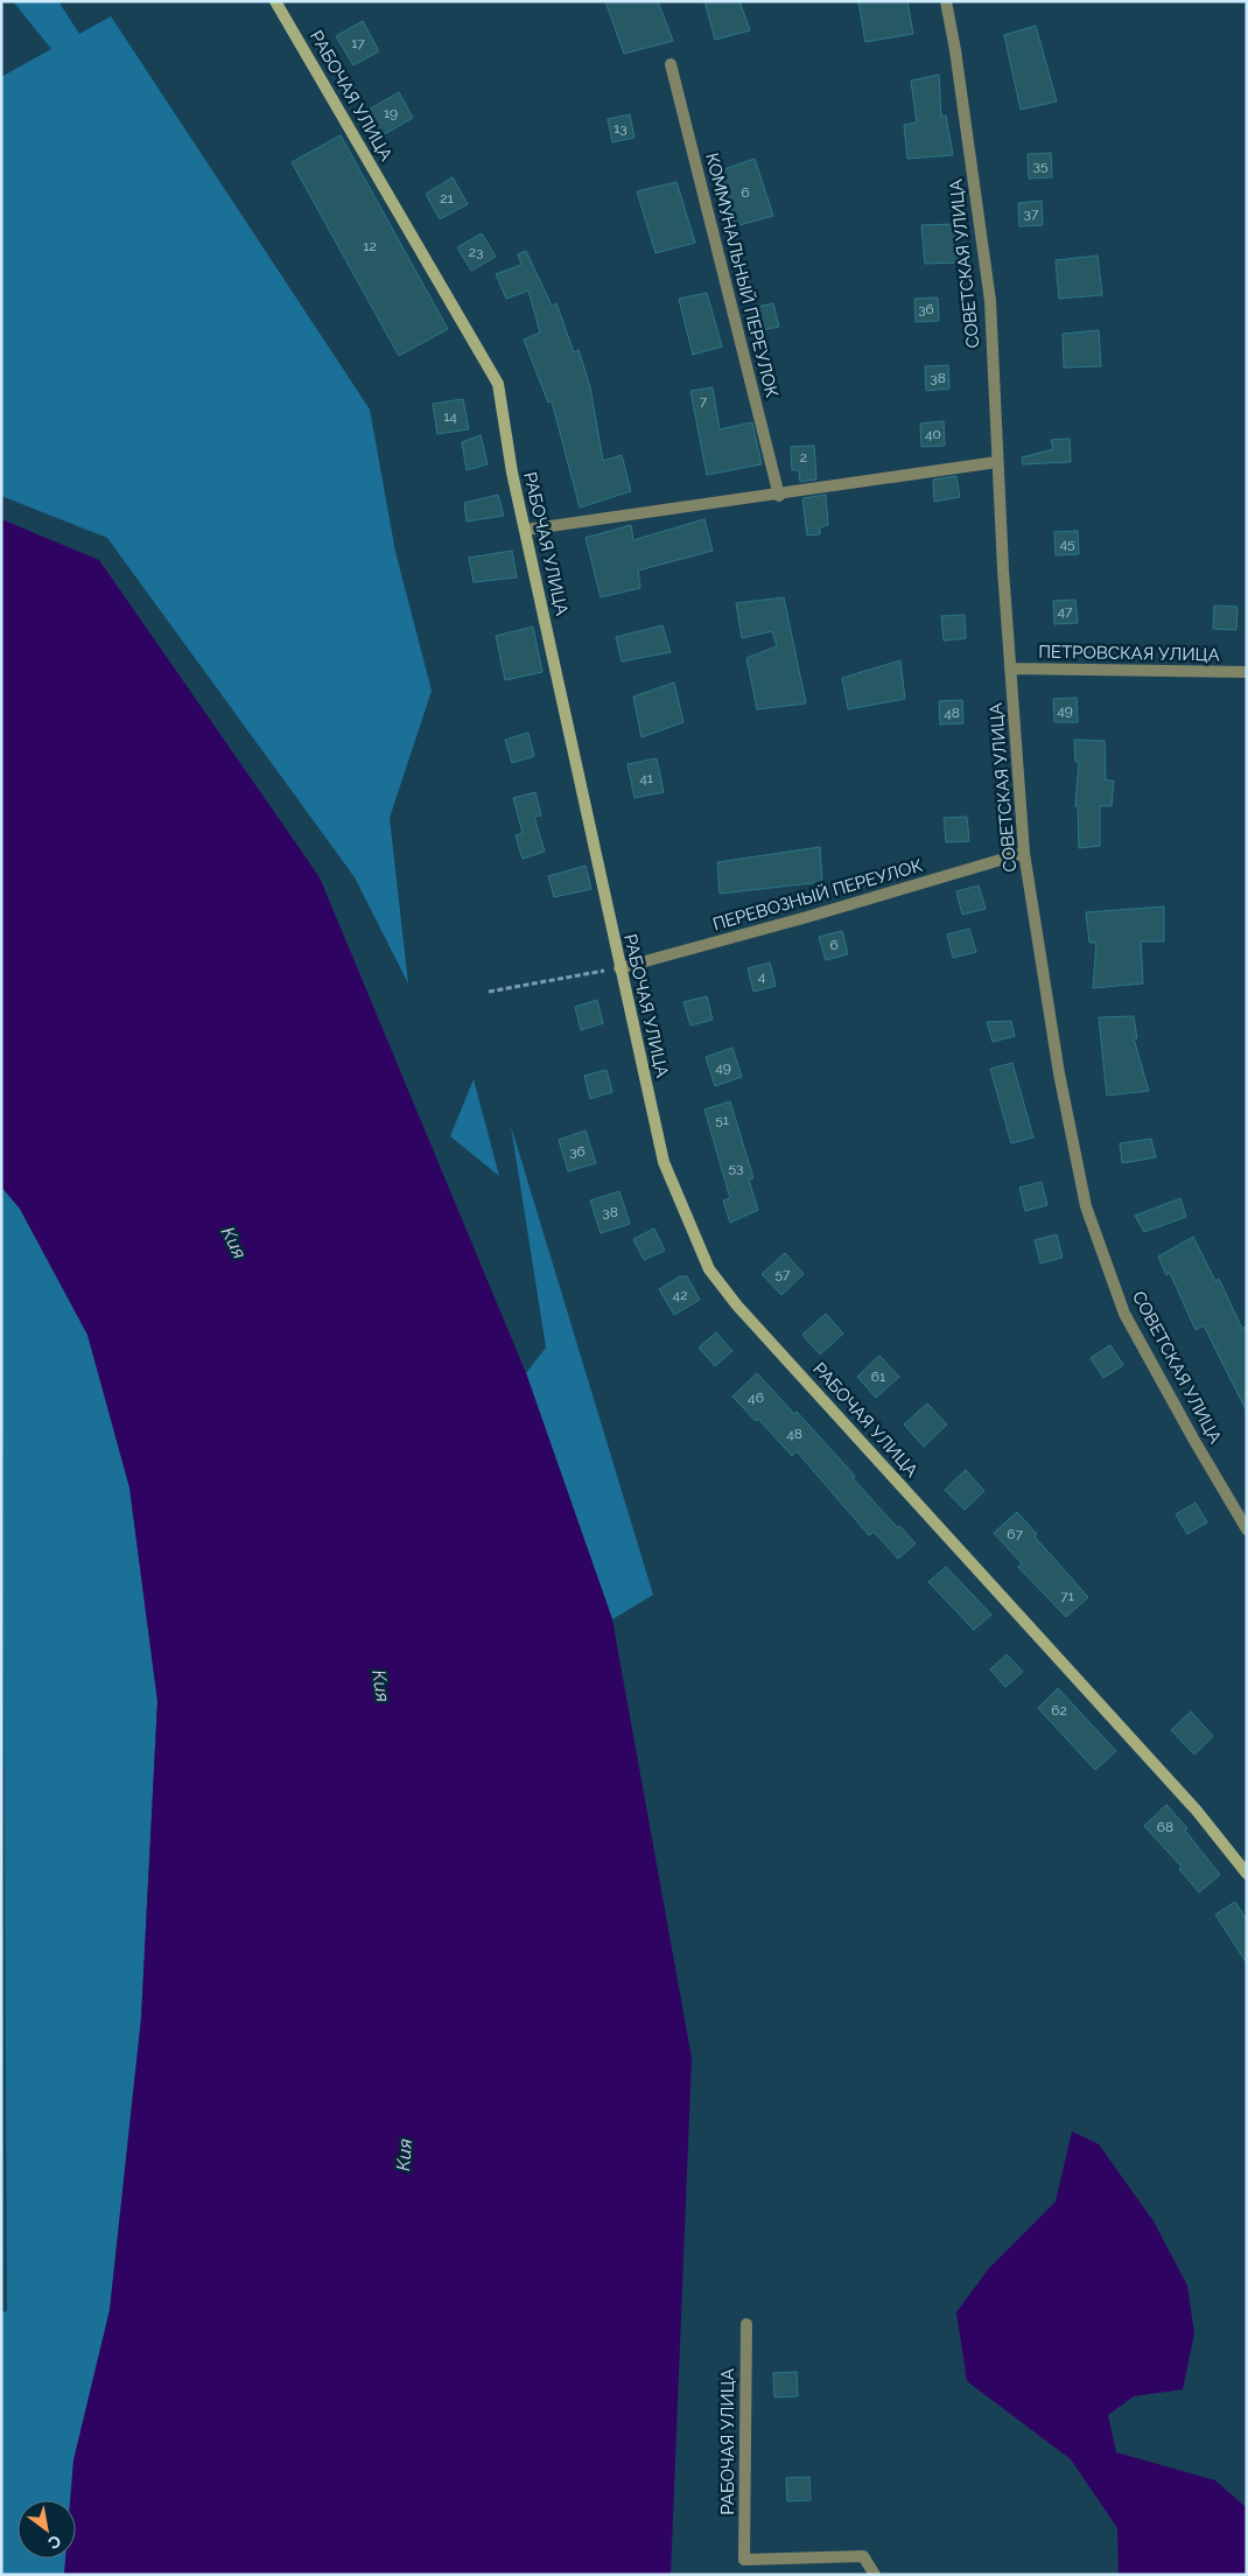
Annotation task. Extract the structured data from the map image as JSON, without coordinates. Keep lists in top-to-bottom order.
{
  "streets": {
    "main road": ["РАБОЧАЯ УЛИЦА"],
    "street": [
      "СОВЕТСКАЯ УЛИЦА",
      "КОММУНАЛЬНЫЙ ПЕРЕУЛОК",
      "ПЕТРОВСКАЯ УЛИЦА",
      "ПЕРЕВОЗНЫЙ ПЕРЕУЛОК"
    ]
  },
  "crossings": [
    ["РАБОЧАЯ УЛИЦА", "ПЕРЕВОЗНЫЙ ПЕРЕУЛОК"],
    ["СОВЕТСКАЯ УЛИЦА", "ПЕТРОВСКАЯ УЛИЦА"],
    ["СОВЕТСКАЯ УЛИЦА", "ПЕРЕВОЗНЫЙ ПЕРЕУЛОК"]
  ],
  "water": ["Кия"],
  "house_numbers": [
    "17",
    "19",
    "13",
    "35",
    "6",
    "21",
    "37",
    "12",
    "23",
    "36",
    "38",
    "7",
    "14",
    "40",
    "2",
    "45",
    "47",
    "49",
    "48",
    "41",
    "6",
    "4",
    "49",
    "51",
    "36",
    "53",
    "38",
    "57",
    "42",
    "61",
    "46",
    "48",
    "67",
    "71",
    "62",
    "68"
  ],
  "north": "bottom right"
}
